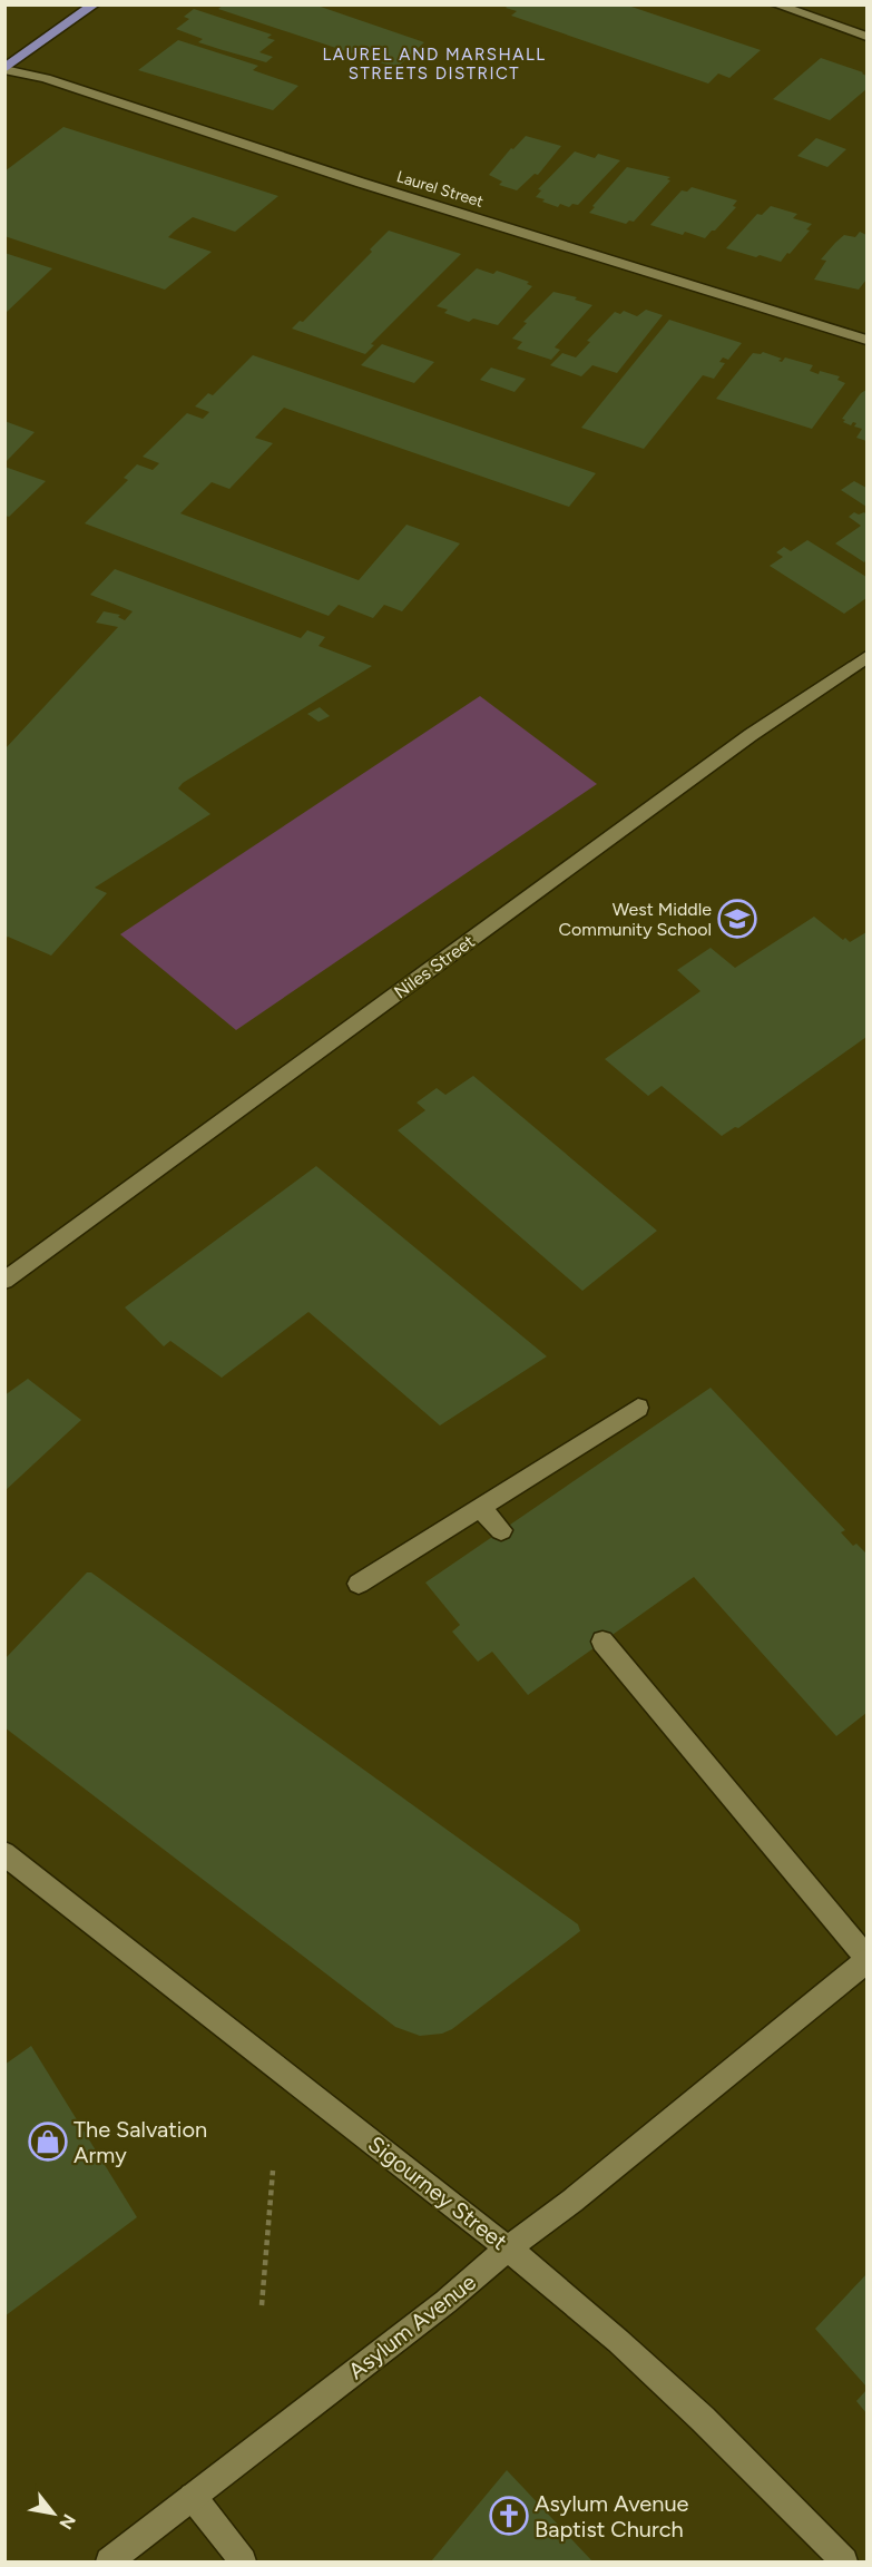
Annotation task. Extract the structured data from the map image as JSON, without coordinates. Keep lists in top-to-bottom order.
{
  "streets": {
    "street": [
      "Laurel Street",
      "Niles Street",
      "Sigourney Street",
      "Asylum Avenue"
    ]
  },
  "crossings": [
    ["Sigourney Street", "Asylum Avenue"]
  ],
  "districts": ["LAUREL AND MARSHALL STREETS DISTRICT"],
  "places": {
    "school or university": ["West Middle Community School"],
    "shop": ["The Salvation Army"],
    "church": ["Asylum Avenue Baptist Church"]
  },
  "north": "bottom right"
}
